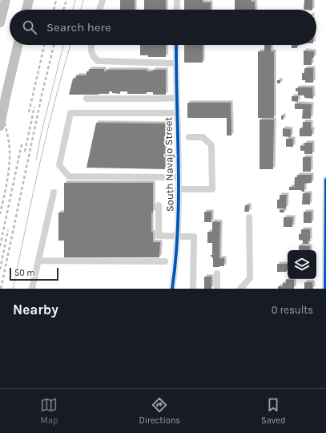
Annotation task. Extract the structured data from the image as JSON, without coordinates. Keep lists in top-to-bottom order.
{
  "streets": {
    "street": ["South Navajo Street"]
  },
  "scale_bar": "50 m",
  "page": {
    "search": "Search here",
    "scale": "50 m",
    "heading": ["Nearby", "0 results"],
    "nav": ["Map", "Directions", "Saved"]
  }
}
